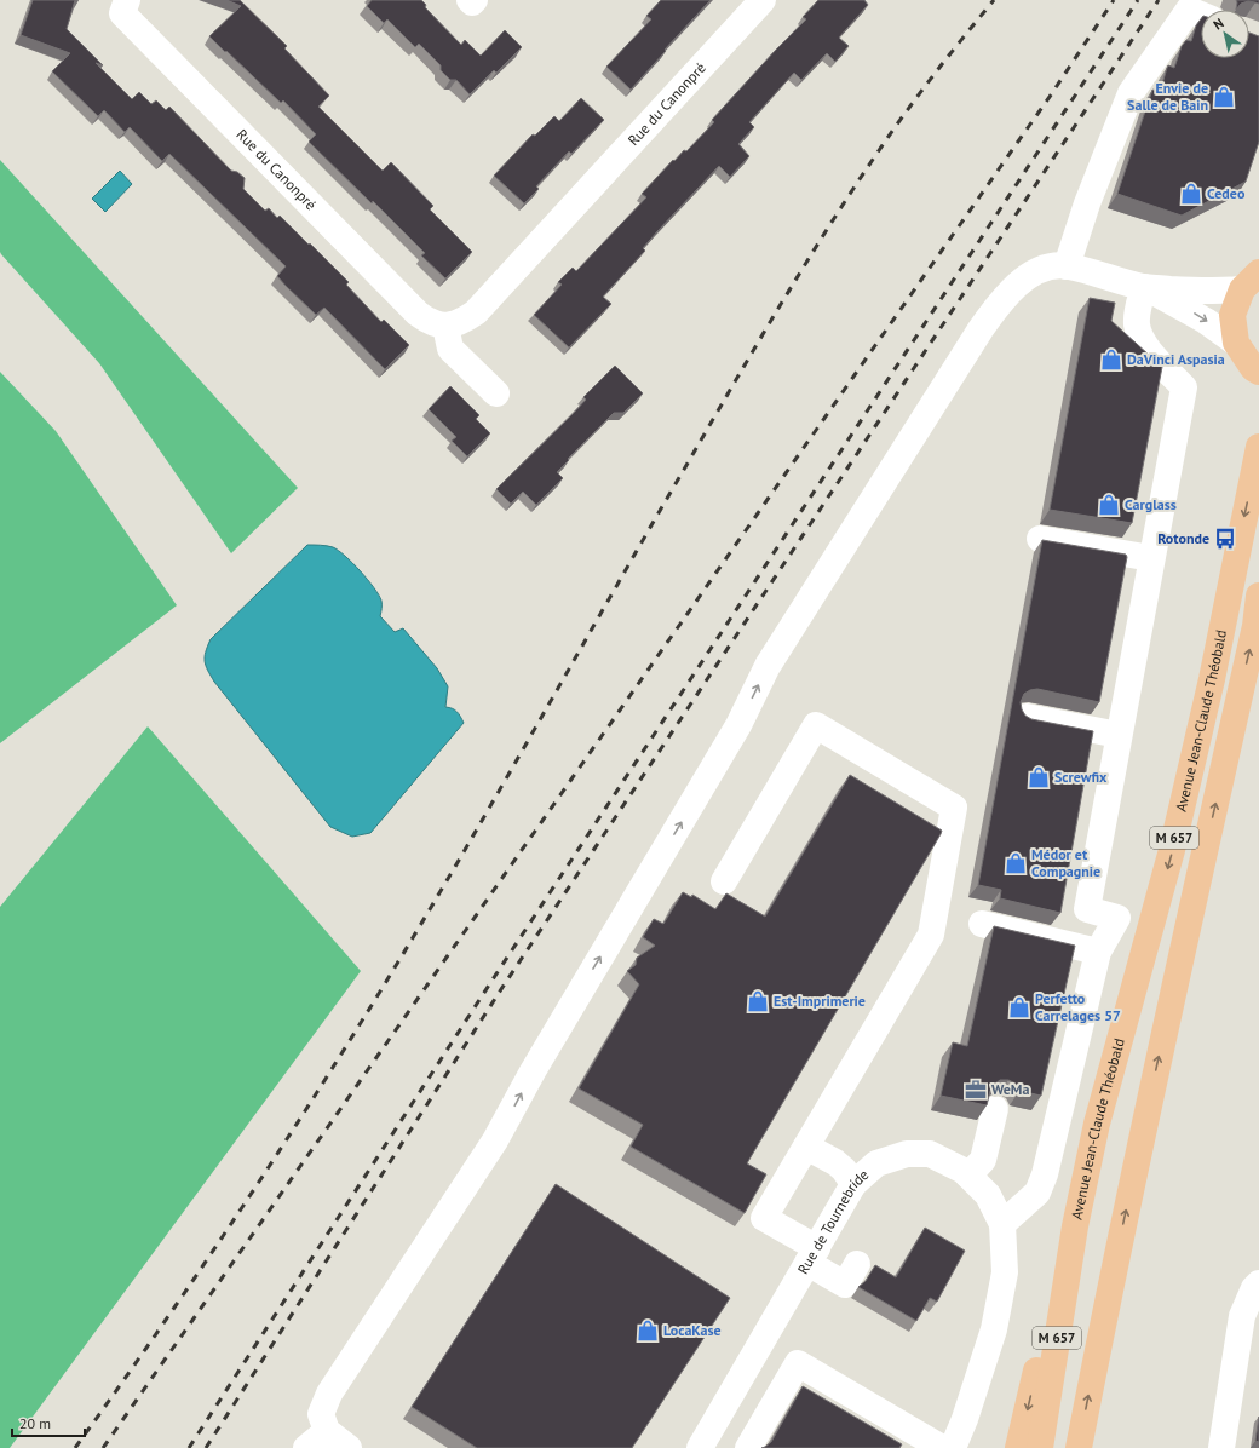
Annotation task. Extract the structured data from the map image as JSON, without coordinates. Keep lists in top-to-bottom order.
{
  "streets": {
    "main road": ["Avenue Jean-Claude Théobald", "M 657"],
    "street": ["Rue du Canonpré", "Rue de Tournebride"]
  },
  "places": {
    "shop": [
      "Envie de Salle de Bain",
      "Cedeo",
      "DaVinci Aspasia",
      "Carglass",
      "Screwfix",
      "Médor et Compagnie",
      "Est-Imprimerie",
      "Perfetto Carrelages 57",
      "LocaKase"
    ],
    "bus stop": ["Rotonde"],
    "office": ["WeMa"]
  },
  "scale_bar": "20 m",
  "north": "top left"
}
